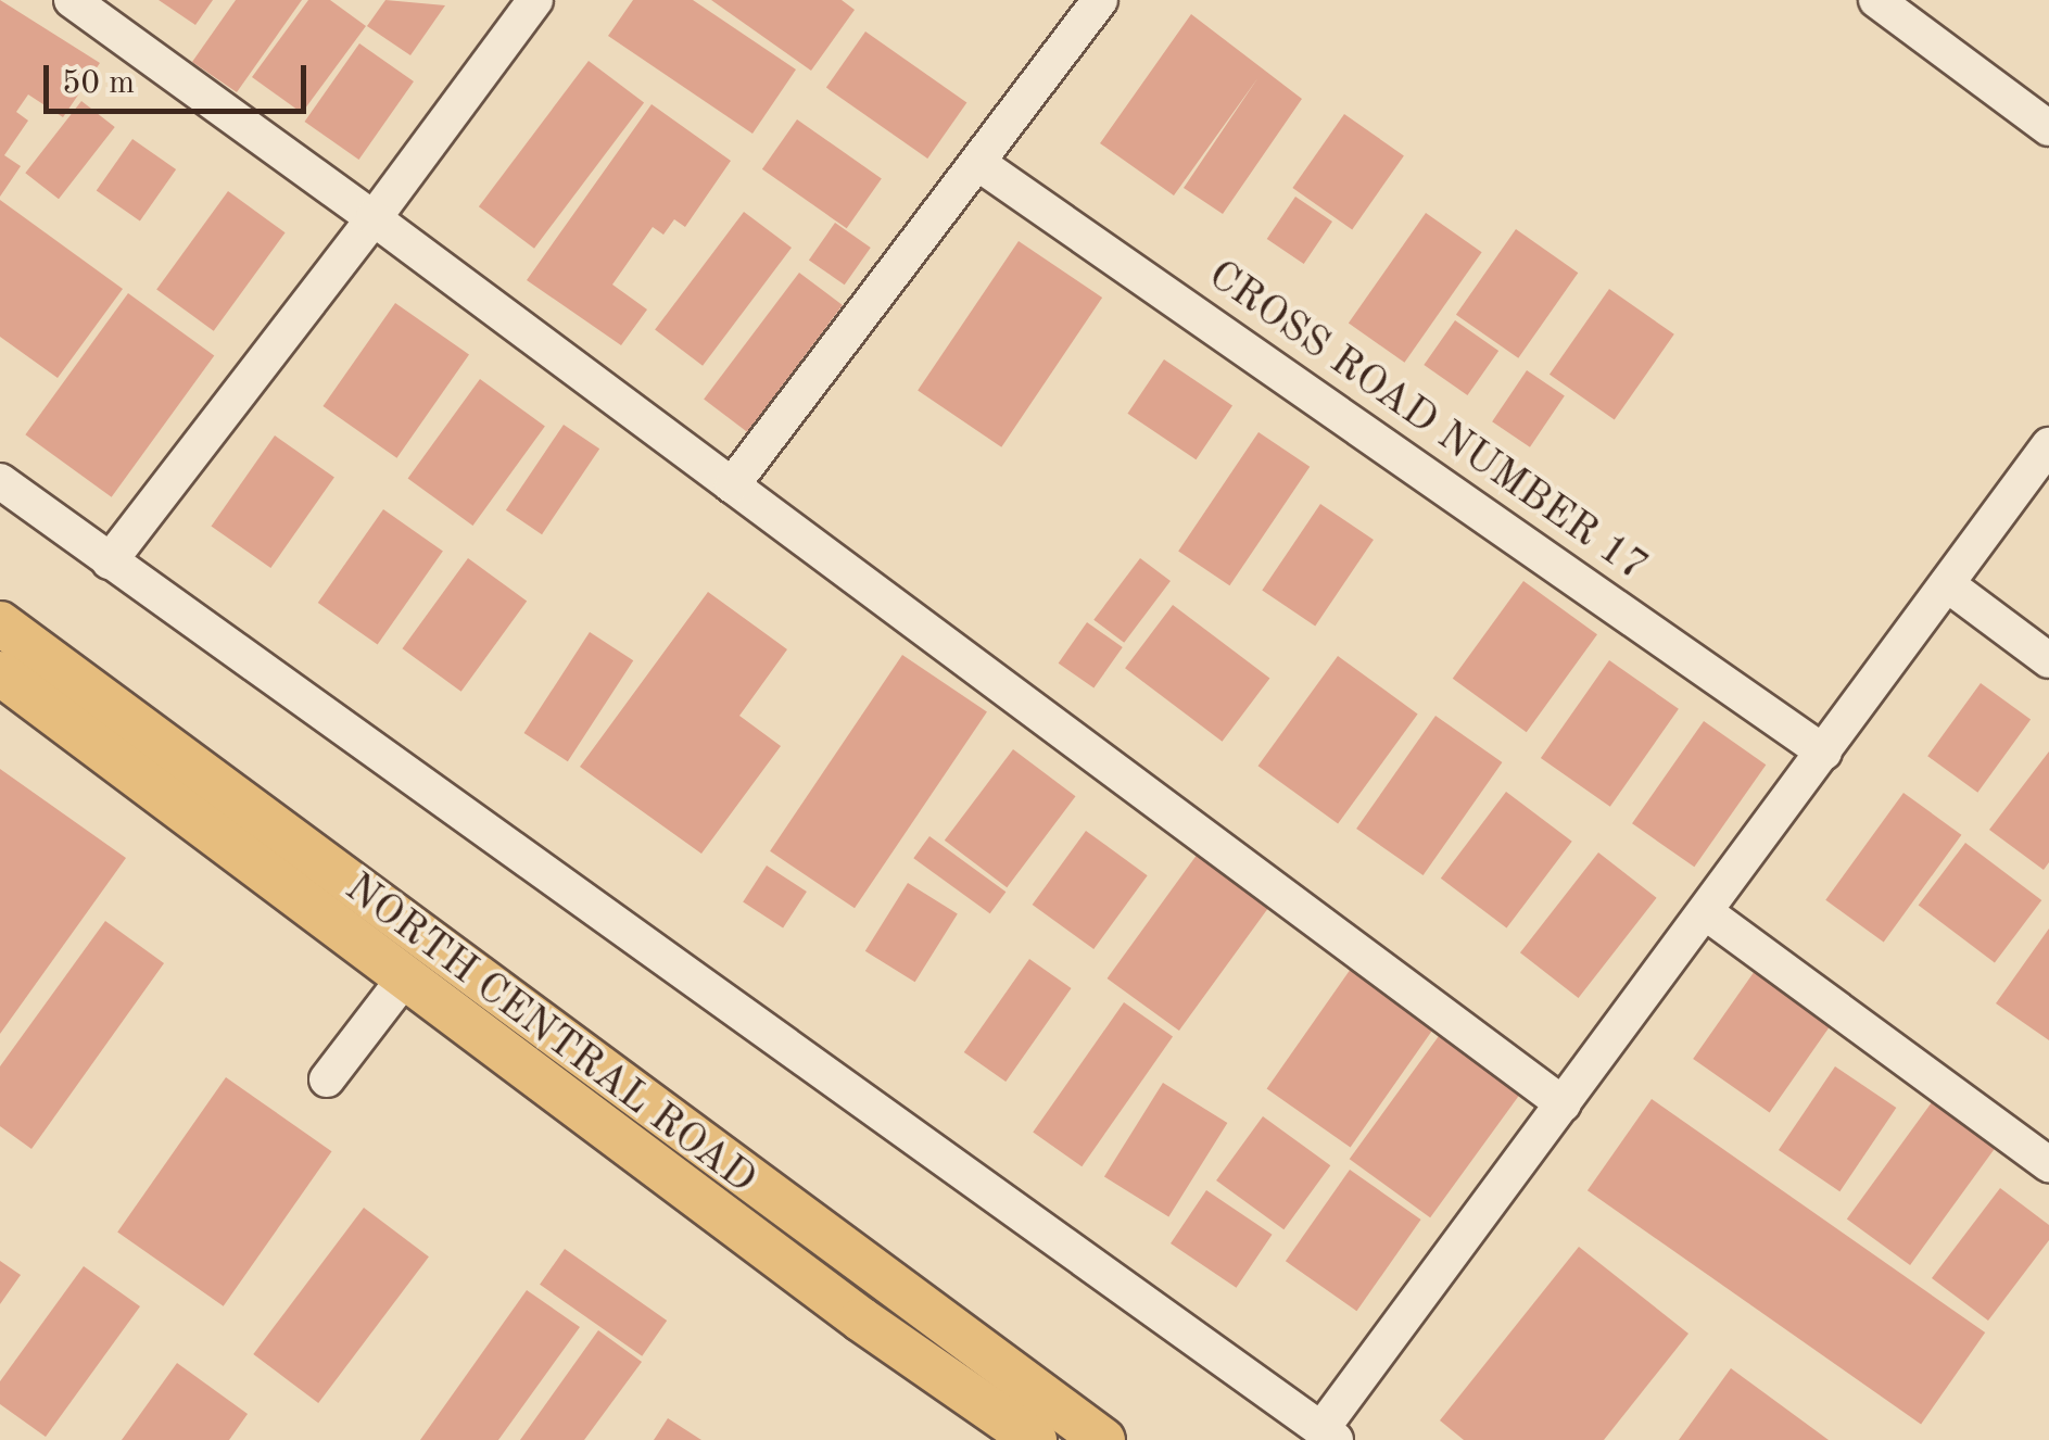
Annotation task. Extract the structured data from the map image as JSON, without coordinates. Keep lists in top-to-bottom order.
{
  "streets": {
    "main road": ["NORTH CENTRAL ROAD"],
    "street": ["CROSS ROAD NUMBER 17"]
  },
  "scale_bar": "50 m"
}
